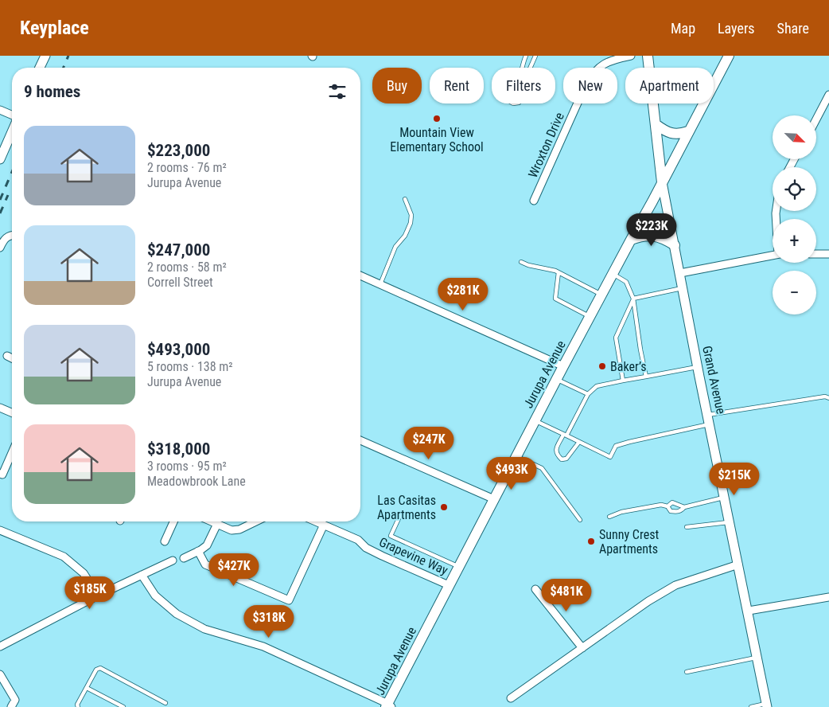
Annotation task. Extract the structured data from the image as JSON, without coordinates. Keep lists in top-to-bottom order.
{
  "streets": {
    "main road": ["Jurupa Avenue", "Grand Avenue"],
    "street": ["Wroxton Drive", "Grapevine Way"]
  },
  "crossings": [
    ["Jurupa Avenue", "Grand Avenue"],
    ["Jurupa Avenue", "Grapevine Way"]
  ],
  "places": [
    "Mountain View Elementary School",
    "Baker’s",
    "Las Casitas Apartments",
    "Sunny Crest Apartments"
  ],
  "north": "bottom right",
  "page": {
    "header": "Keyplace",
    "nav": ["Map", "Layers", "Share"],
    "chip": [
      "Buy",
      "Rent",
      "Filters",
      "New",
      "Apartment"
    ],
    "heading": "9 homes",
    "map_buttons": ["+", "−"],
    "list": [
      {
        "name": "$223,000",
        "note": "2 rooms · 76 m² · Jurupa Avenue"
      },
      {
        "name": "$247,000",
        "note": "2 rooms · 58 m² · Correll Street"
      },
      {
        "name": "$493,000",
        "note": "5 rooms · 138 m² · Jurupa Avenue"
      },
      {
        "name": "$318,000",
        "note": "3 rooms · 95 m² · Meadowbrook Lane"
      }
    ],
    "price": [
      "$223K",
      "$281K",
      "$247K",
      "$493K",
      "$215K",
      "$427K",
      "$185K",
      "$481K",
      "$318K"
    ]
  }
}
